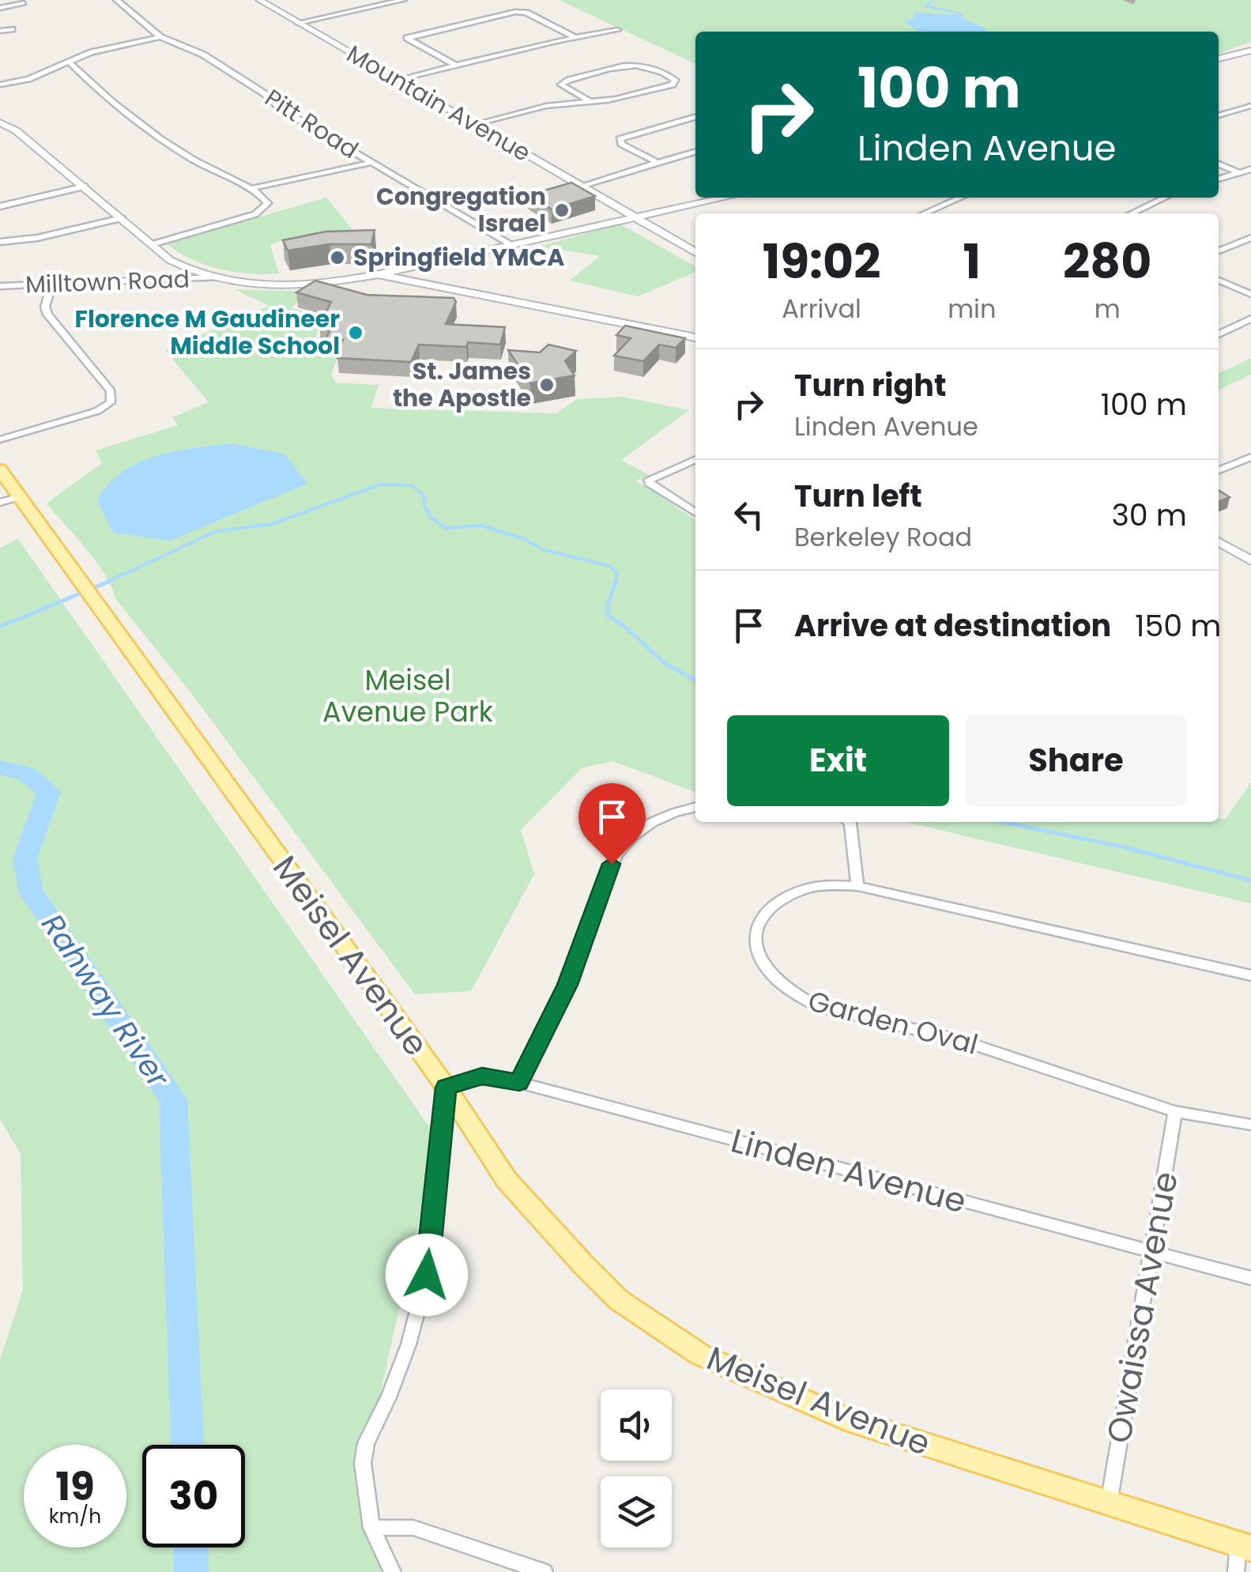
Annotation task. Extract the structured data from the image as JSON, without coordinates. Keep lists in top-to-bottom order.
{
  "streets": {
    "main road": ["Meisel Avenue"],
    "street": [
      "Mountain Avenue",
      "Pitt Road",
      "Milltown Road",
      "Garden Oval",
      "Linden Avenue",
      "Owaissa Avenue"
    ]
  },
  "crossings": [
    ["Meisel Avenue", "Linden Avenue"],
    ["Meisel Avenue", "Owaissa Avenue"],
    ["Garden Oval", "Owaissa Avenue"],
    ["Linden Avenue", "Owaissa Avenue"]
  ],
  "water": ["Rahway River"],
  "parks": ["Meisel Avenue Park"],
  "places": [
    "Congregation Israel",
    "Springfield YMCA",
    "Florence M Gaudineer Middle School",
    "St. James the Apostle"
  ],
  "page": {
    "turn": ["100 m", "Linden Avenue"],
    "eta": [
      "19:02",
      "Arrival",
      "1",
      "min",
      "280",
      "m"
    ],
    "list": [
      {
        "name": "Turn right",
        "note": "Linden Avenue",
        "value": "100 m"
      },
      {
        "name": "Turn left",
        "note": "Berkeley Road",
        "value": "30 m"
      },
      {
        "name": "Arrive at destination",
        "value": "150 m"
      }
    ],
    "buttons": ["Exit", "Share"],
    "speed": "19 km/h",
    "limit": "30"
  }
}
